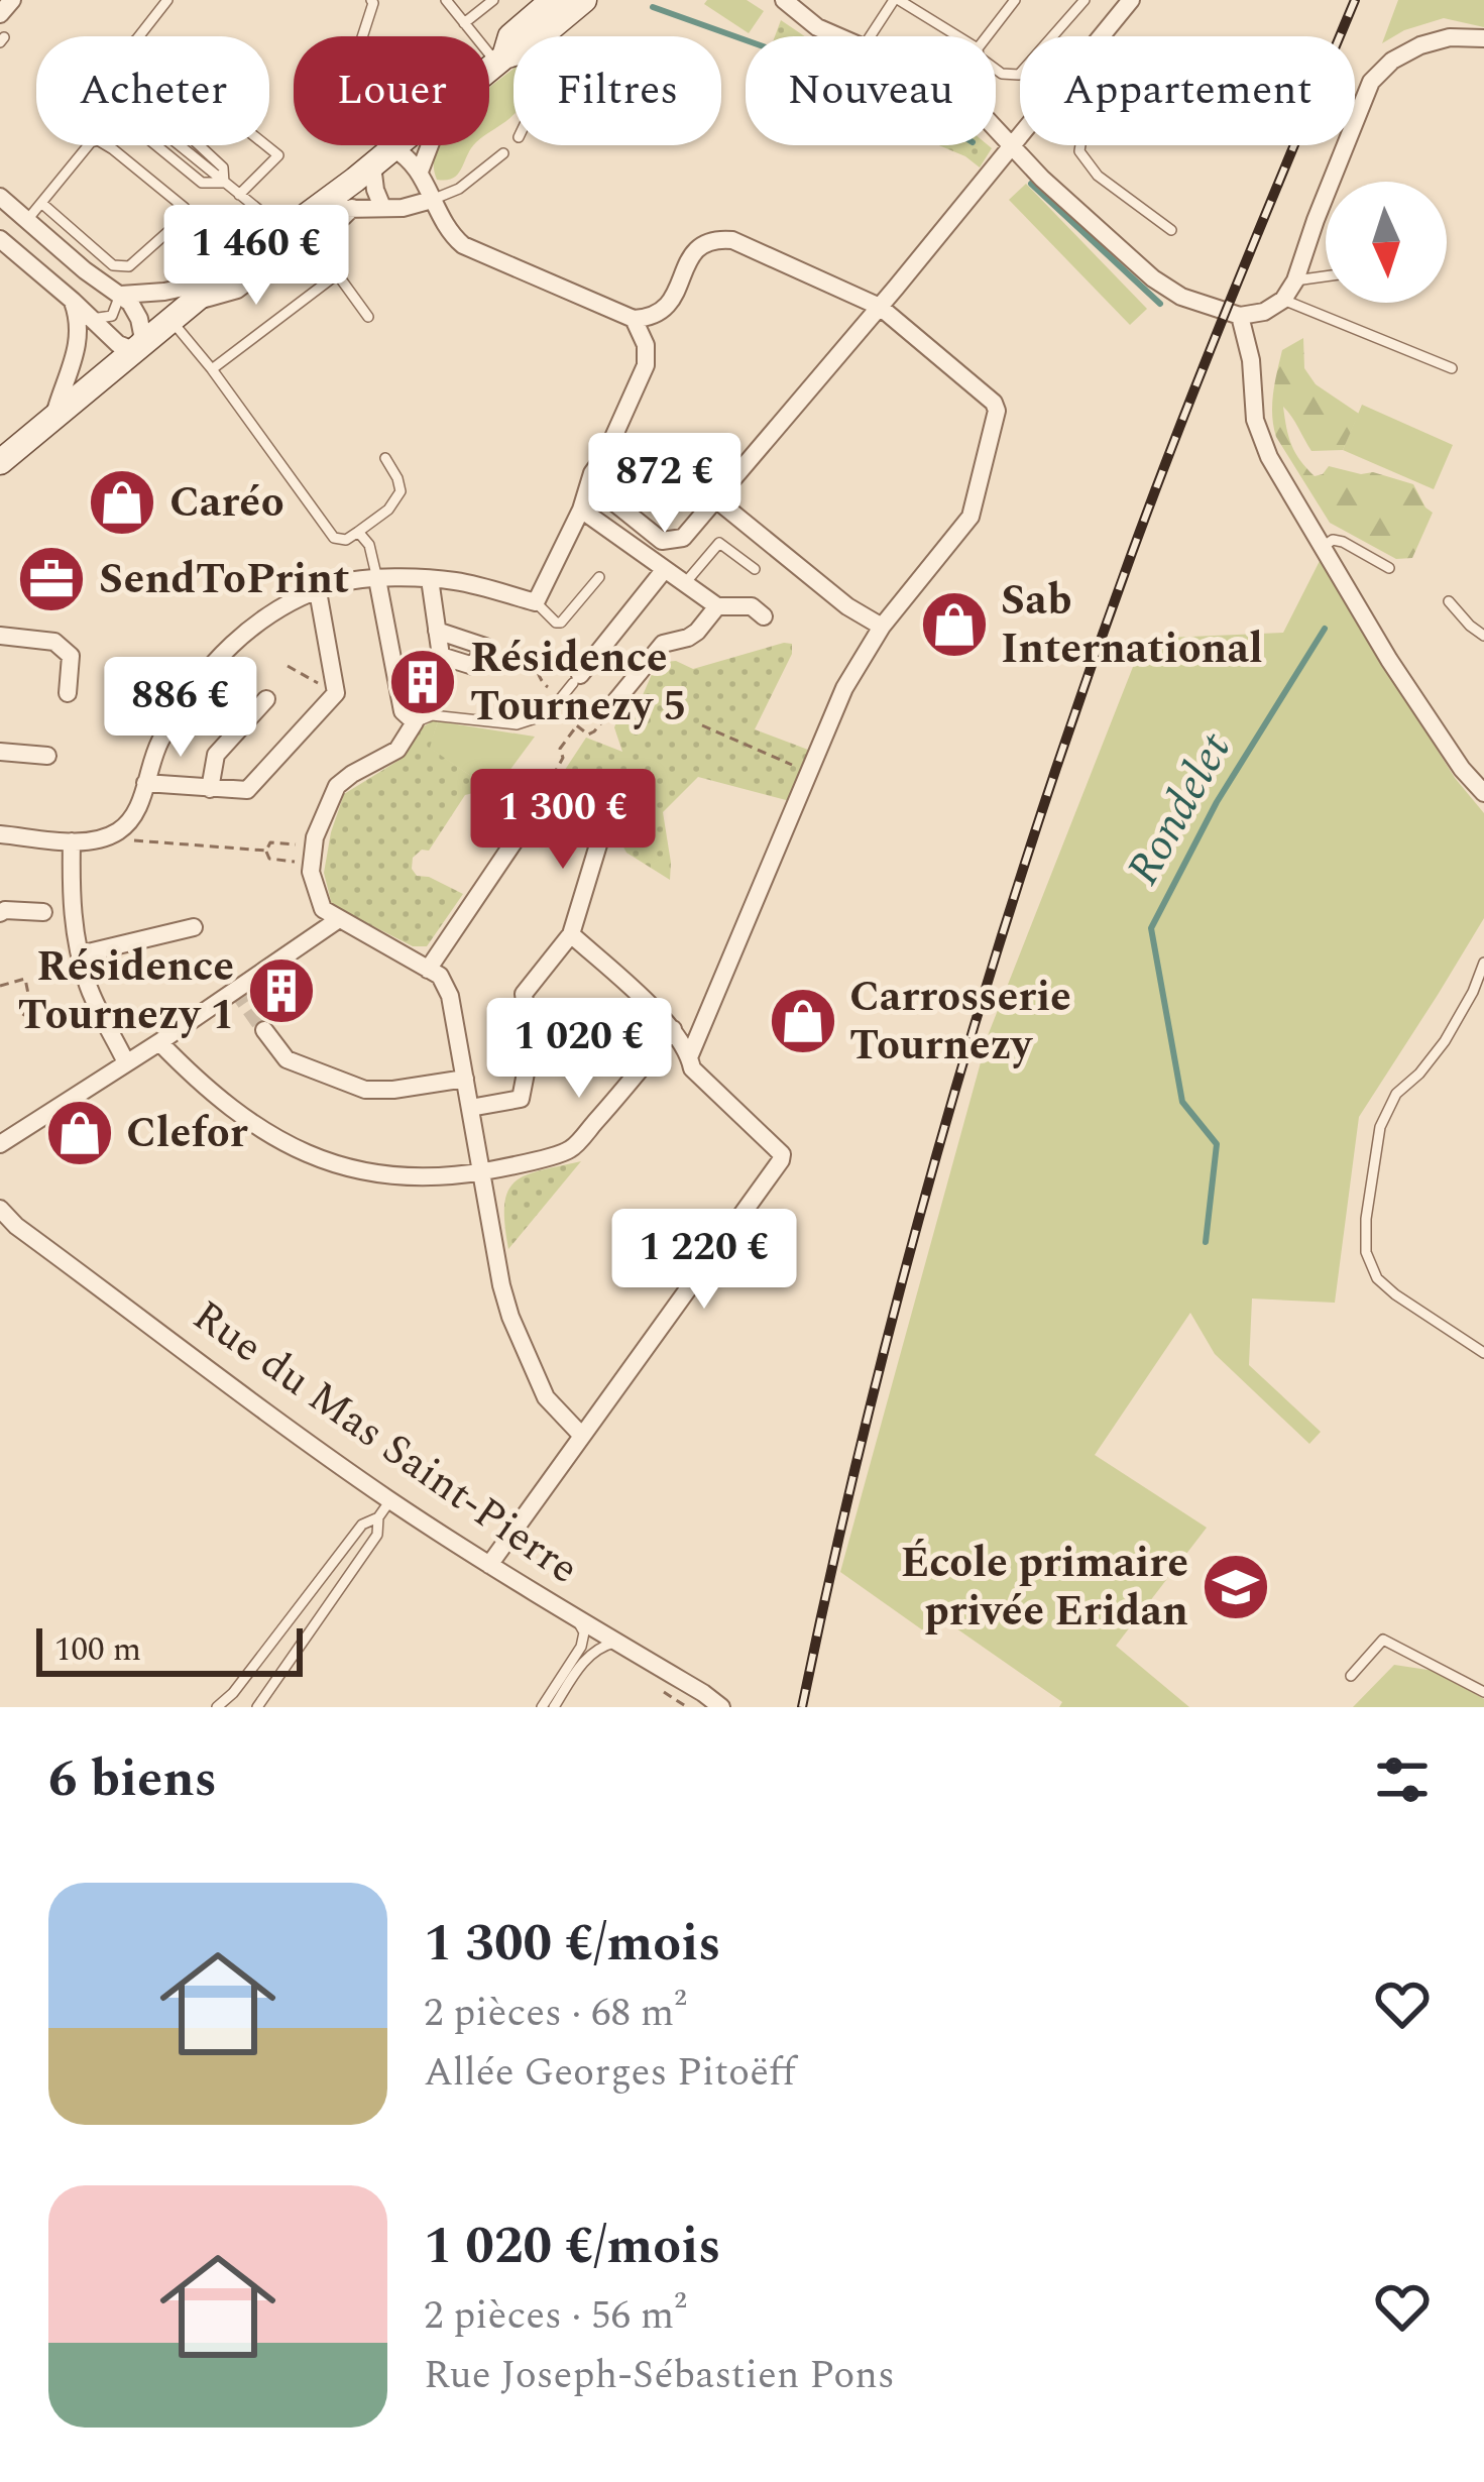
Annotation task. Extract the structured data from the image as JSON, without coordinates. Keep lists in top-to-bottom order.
{
  "streets": {
    "street": ["Rue du Mas Saint-Pierre"]
  },
  "water": ["Rondelet"],
  "places": {
    "shop": [
      "Caréo",
      "Sab International",
      "Carrosserie Tournezy",
      "Clefor"
    ],
    "office": ["SendToPrint"],
    "building": ["Résidence Tournezy 5", "Résidence Tournezy 1"],
    "school or university": ["École primaire privée Eridan"]
  },
  "scale_bar": "100 m",
  "north": "bottom",
  "page": {
    "chip": [
      "Acheter",
      "Louer",
      "Filtres",
      "Nouveau",
      "Appartement"
    ],
    "price": [
      "1 460 €",
      "872 €",
      "886 €",
      "1 300 €",
      "1 020 €",
      "1 220 €"
    ],
    "scale": "100 m",
    "heading": "6 biens",
    "list": [
      {
        "name": "1 300 €/mois",
        "note": "2 pièces · 68 m² · Allée Georges Pitoëff"
      },
      {
        "name": "1 020 €/mois",
        "note": "2 pièces · 56 m² · Rue Joseph-Sébastien Pons"
      }
    ]
  }
}
